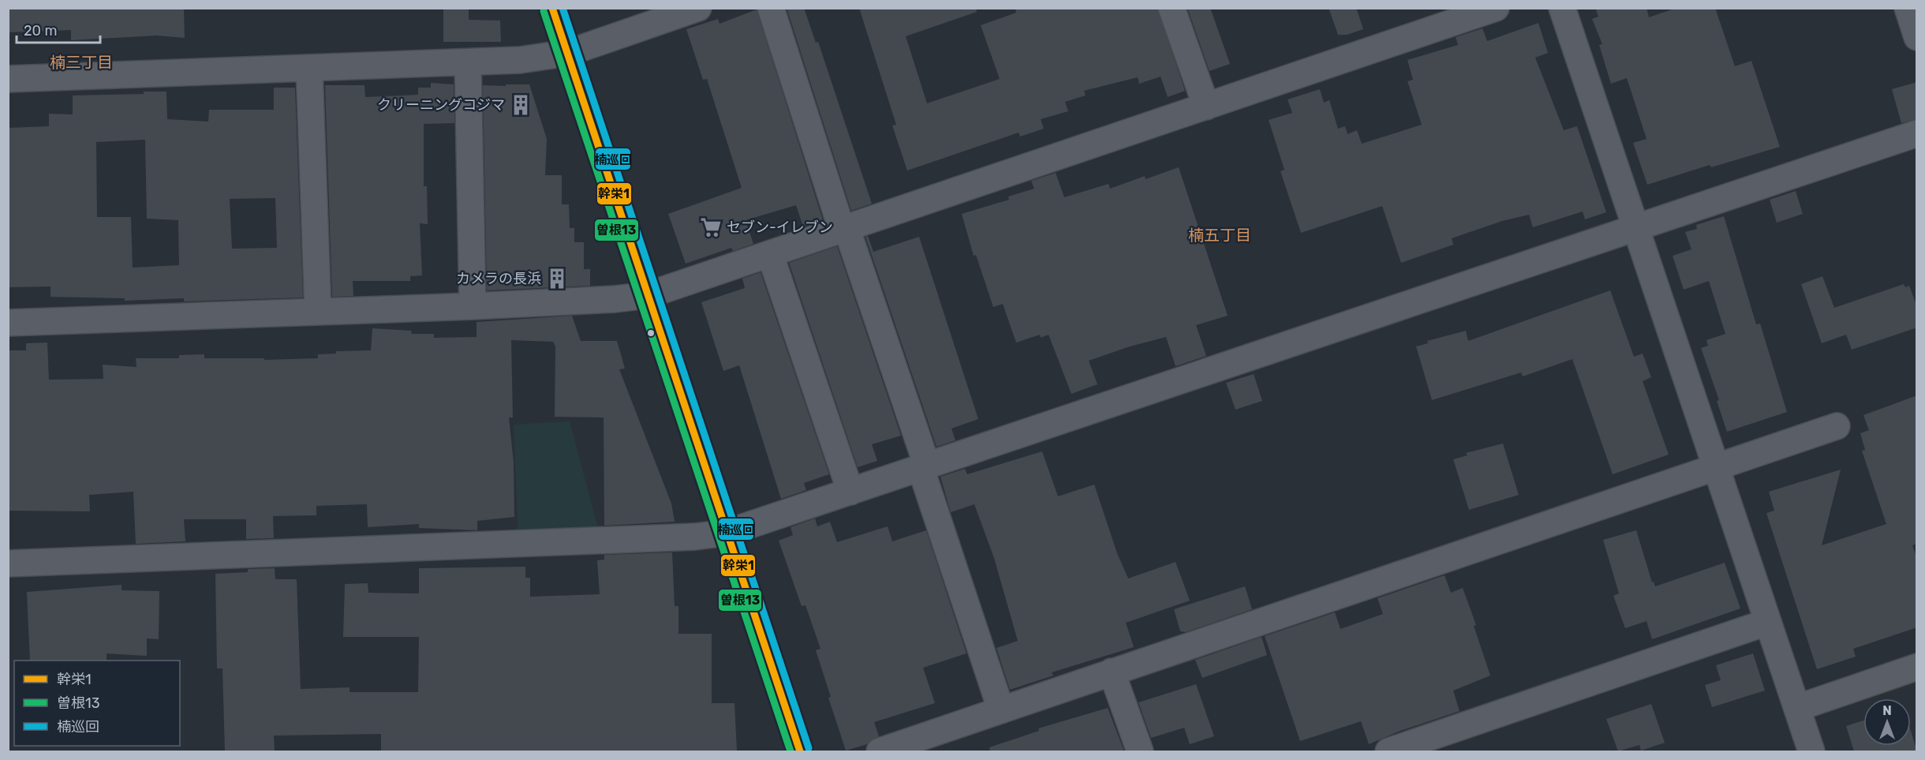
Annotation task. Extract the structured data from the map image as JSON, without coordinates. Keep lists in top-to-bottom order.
{
  "districts": ["楠三丁目", "楠五丁目"],
  "places": {
    "building": ["クリーニングコジマ", "カメラの長浜"],
    "supermarket": ["セブン-イレブン"]
  },
  "lines": ["transit line 幹栄1", "transit line 楠巡回", "transit line 曽根13"],
  "legend": ["幹栄1", "曽根13", "楠巡回"],
  "scale_bar": "20 m",
  "north": "top"
}
